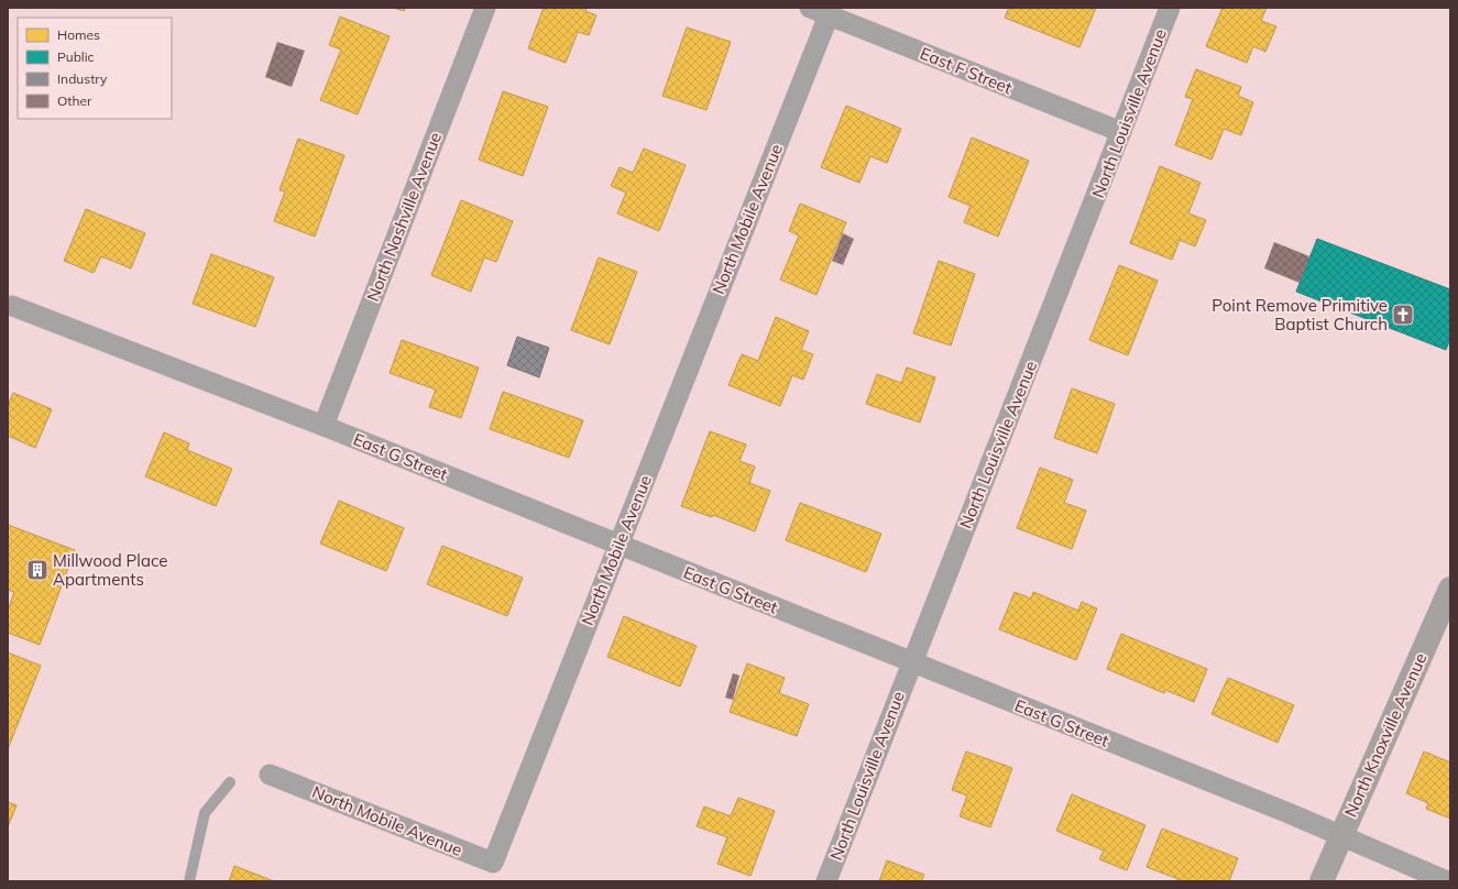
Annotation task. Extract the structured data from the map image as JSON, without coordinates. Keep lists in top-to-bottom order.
{
  "streets": {
    "street": [
      "East F Street",
      "North Louisville Avenue",
      "North Nashville Avenue",
      "North Mobile Avenue",
      "East G Street",
      "North Knoxville Avenue"
    ]
  },
  "crossings": [
    ["East F Street", "North Louisville Avenue"],
    ["East F Street", "North Mobile Avenue"],
    ["North Louisville Avenue", "East G Street"],
    ["North Nashville Avenue", "East G Street"],
    ["North Mobile Avenue", "East G Street"],
    ["East G Street", "North Knoxville Avenue"]
  ],
  "places": {
    "church": ["Point Remove Primitive Baptist Church"],
    "building": ["Millwood Place Apartments"]
  },
  "legend": [
    "Homes",
    "Public",
    "Industry",
    "Other"
  ]
}
